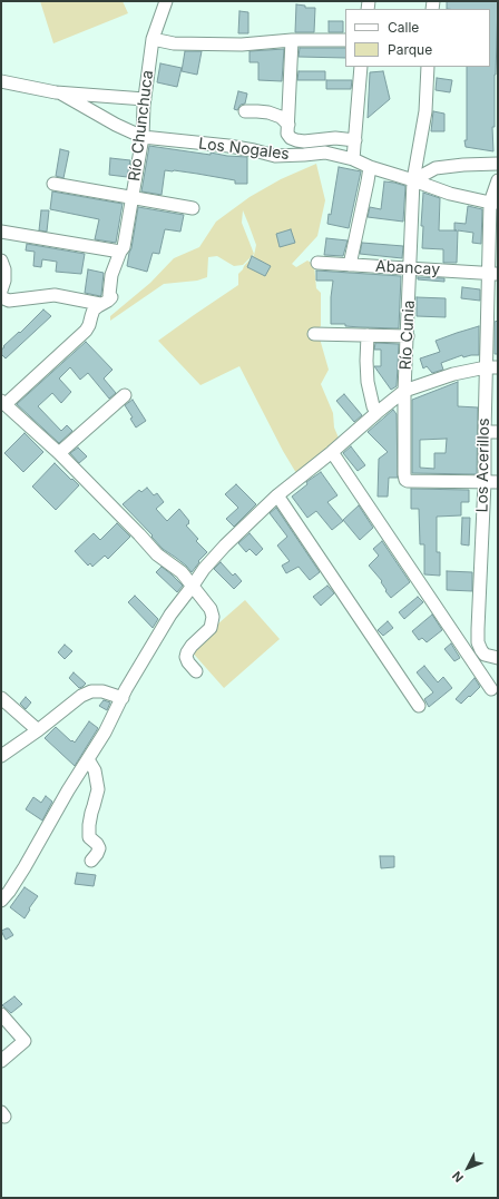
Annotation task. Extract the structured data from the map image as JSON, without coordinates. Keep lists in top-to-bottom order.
{
  "streets": {
    "street": [
      "Río Chunchuca",
      "Los Nogales",
      "Abancay",
      "Río Cunia",
      "Los Acerillos"
    ]
  },
  "crossings": [
    ["Río Chunchuca", "Los Nogales"],
    ["Los Nogales", "Río Cunia"],
    ["Los Nogales", "Los Acerillos"],
    ["Abancay", "Río Cunia"],
    ["Abancay", "Los Acerillos"],
    ["Río Cunia", "Los Acerillos"]
  ],
  "legend": ["Calle", "Parque"],
  "north": "bottom left"
}
